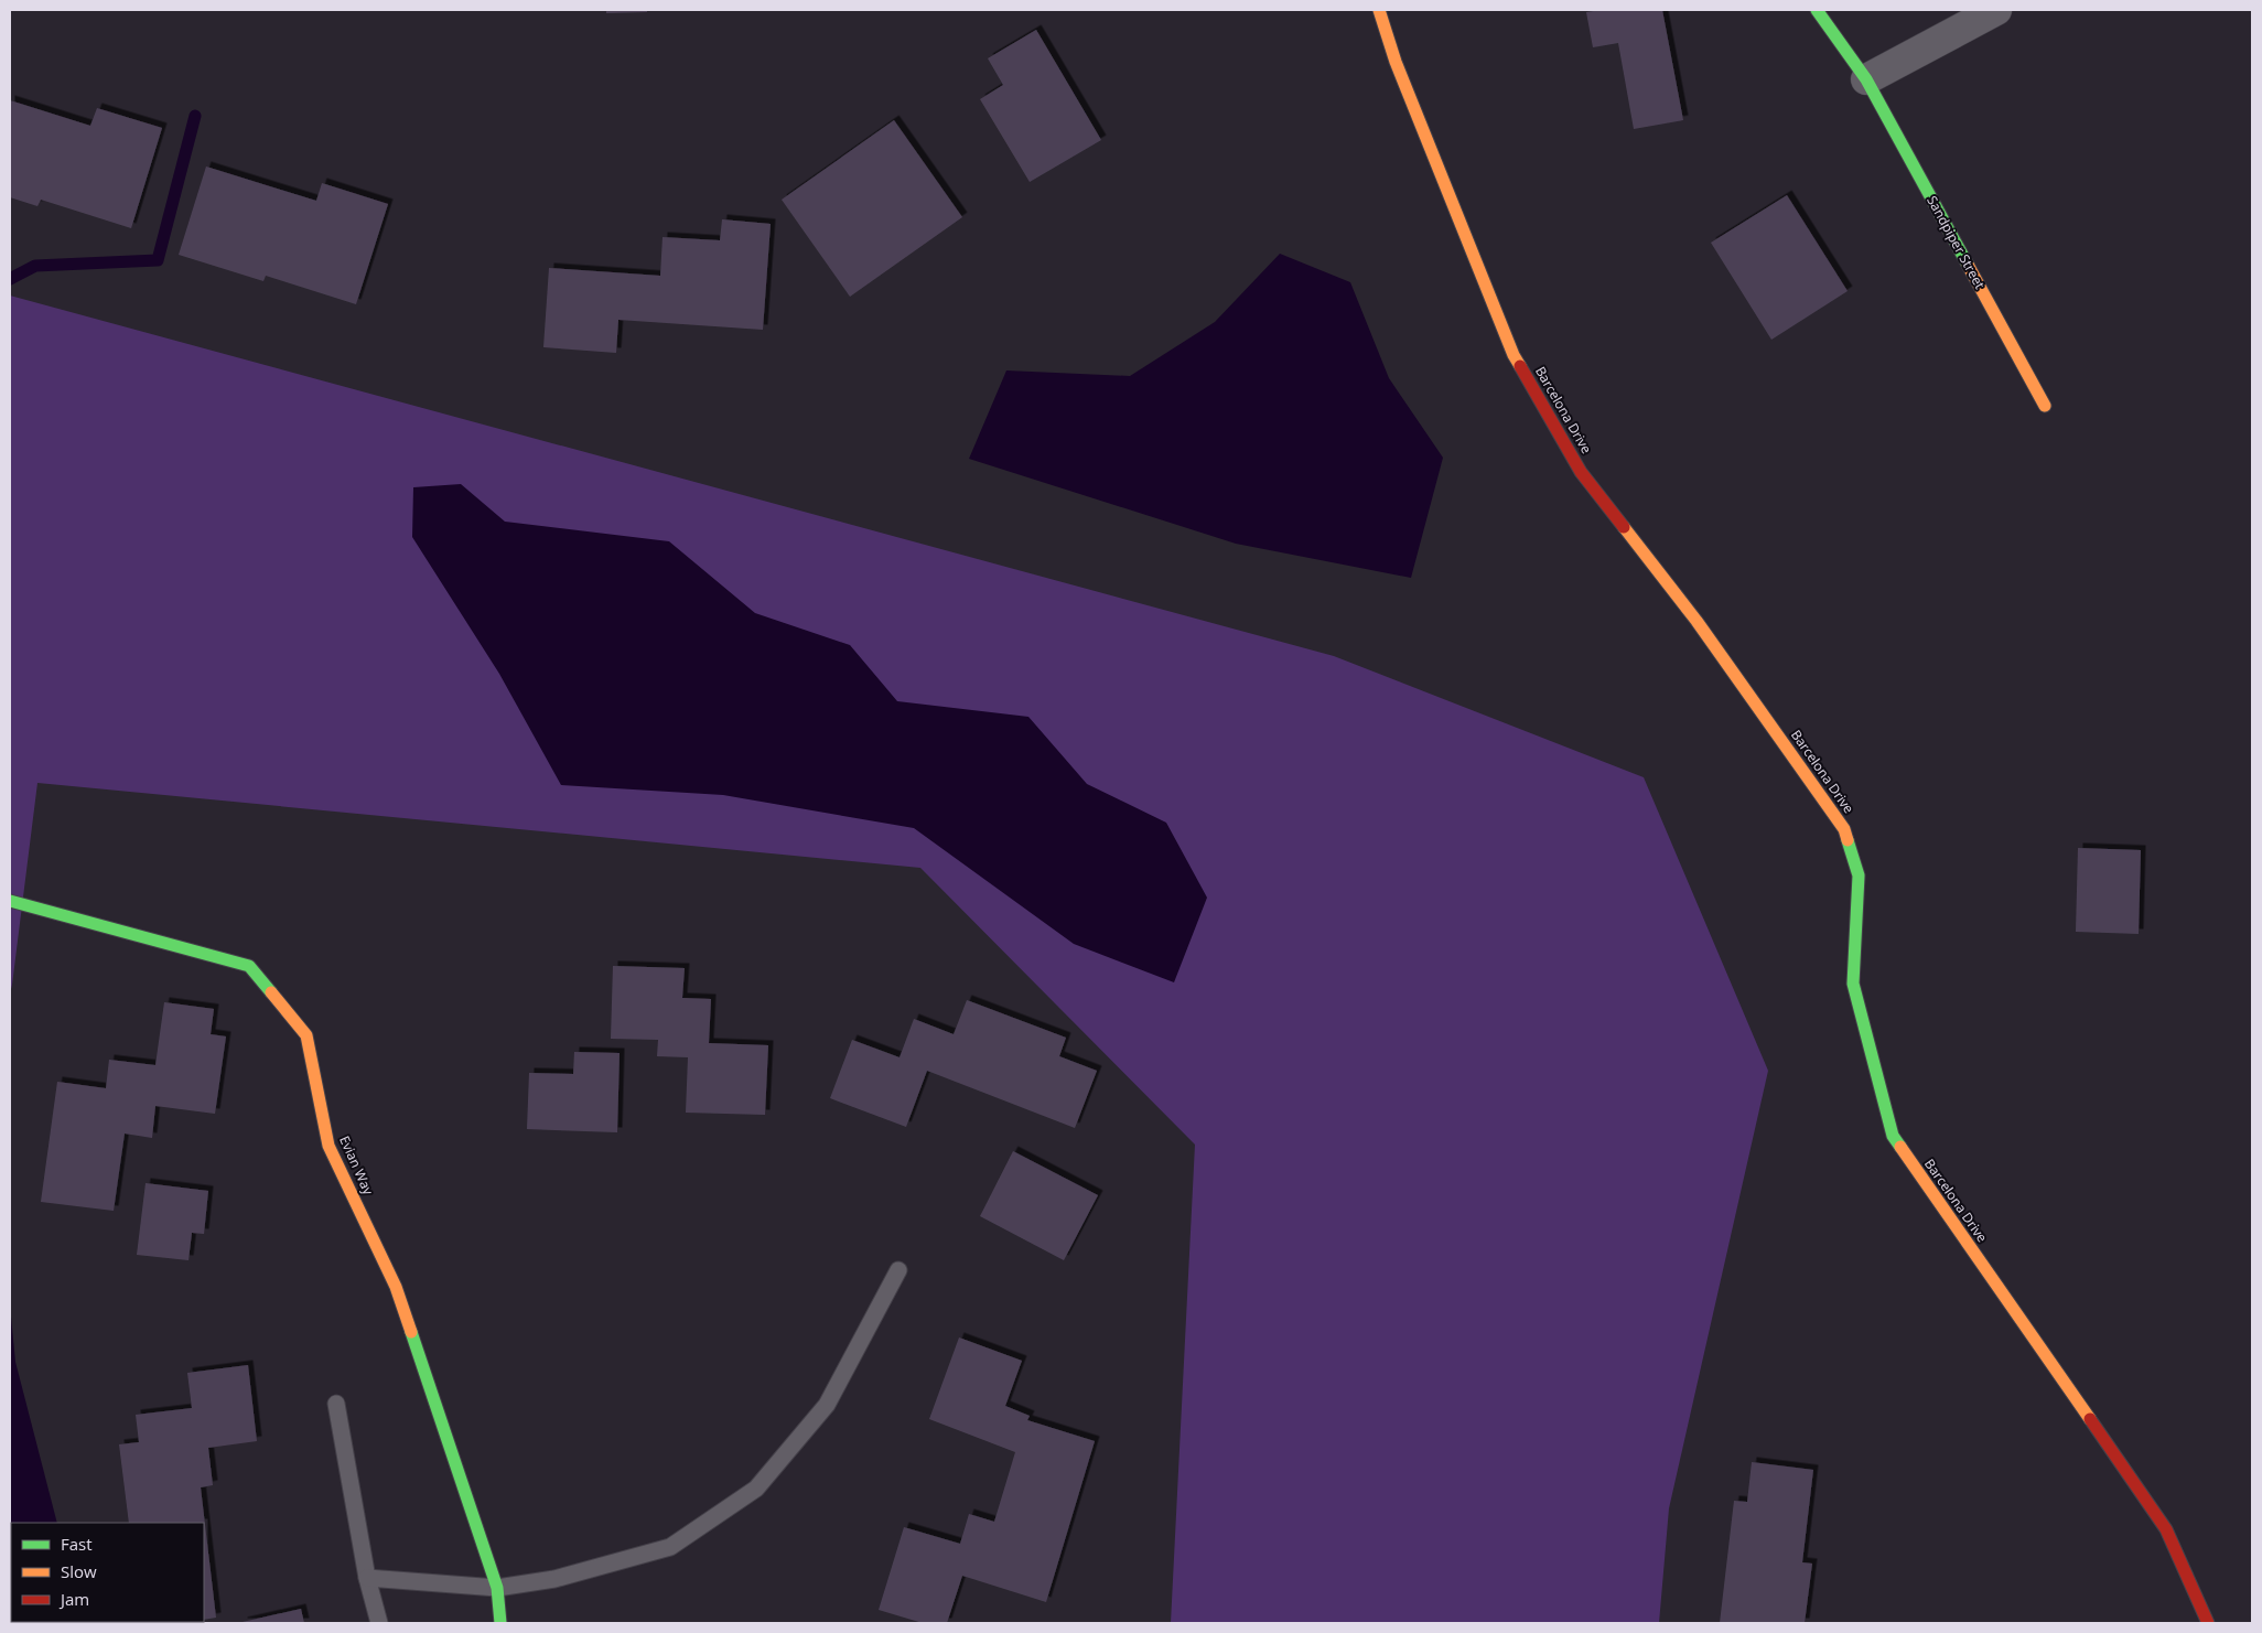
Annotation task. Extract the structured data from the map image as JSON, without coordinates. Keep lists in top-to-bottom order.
{
  "streets": {
    "street": ["Sandpiper Street", "Barcelona Drive", "Evian Way"]
  },
  "legend": ["Fast", "Slow", "Jam"]
}
